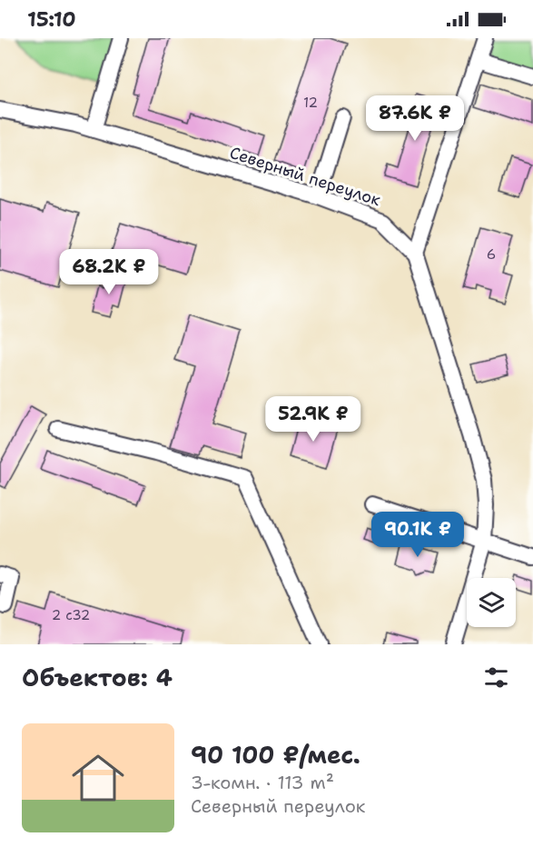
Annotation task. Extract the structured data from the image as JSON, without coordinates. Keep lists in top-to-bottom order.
{
  "streets": {
    "street": ["Северный переулок"]
  },
  "house_numbers": ["12", "6", "2 с32"],
  "page": {
    "status": "15:10",
    "price": [
      "87.6K ₽",
      "68.2K ₽",
      "52.9K ₽",
      "90.1K ₽"
    ],
    "heading": "Объектов: 4",
    "list": [
      {
        "name": "90 100 ₽/мес.",
        "note": "3-комн. · 113 m² · Северный переулок"
      }
    ]
  }
}
